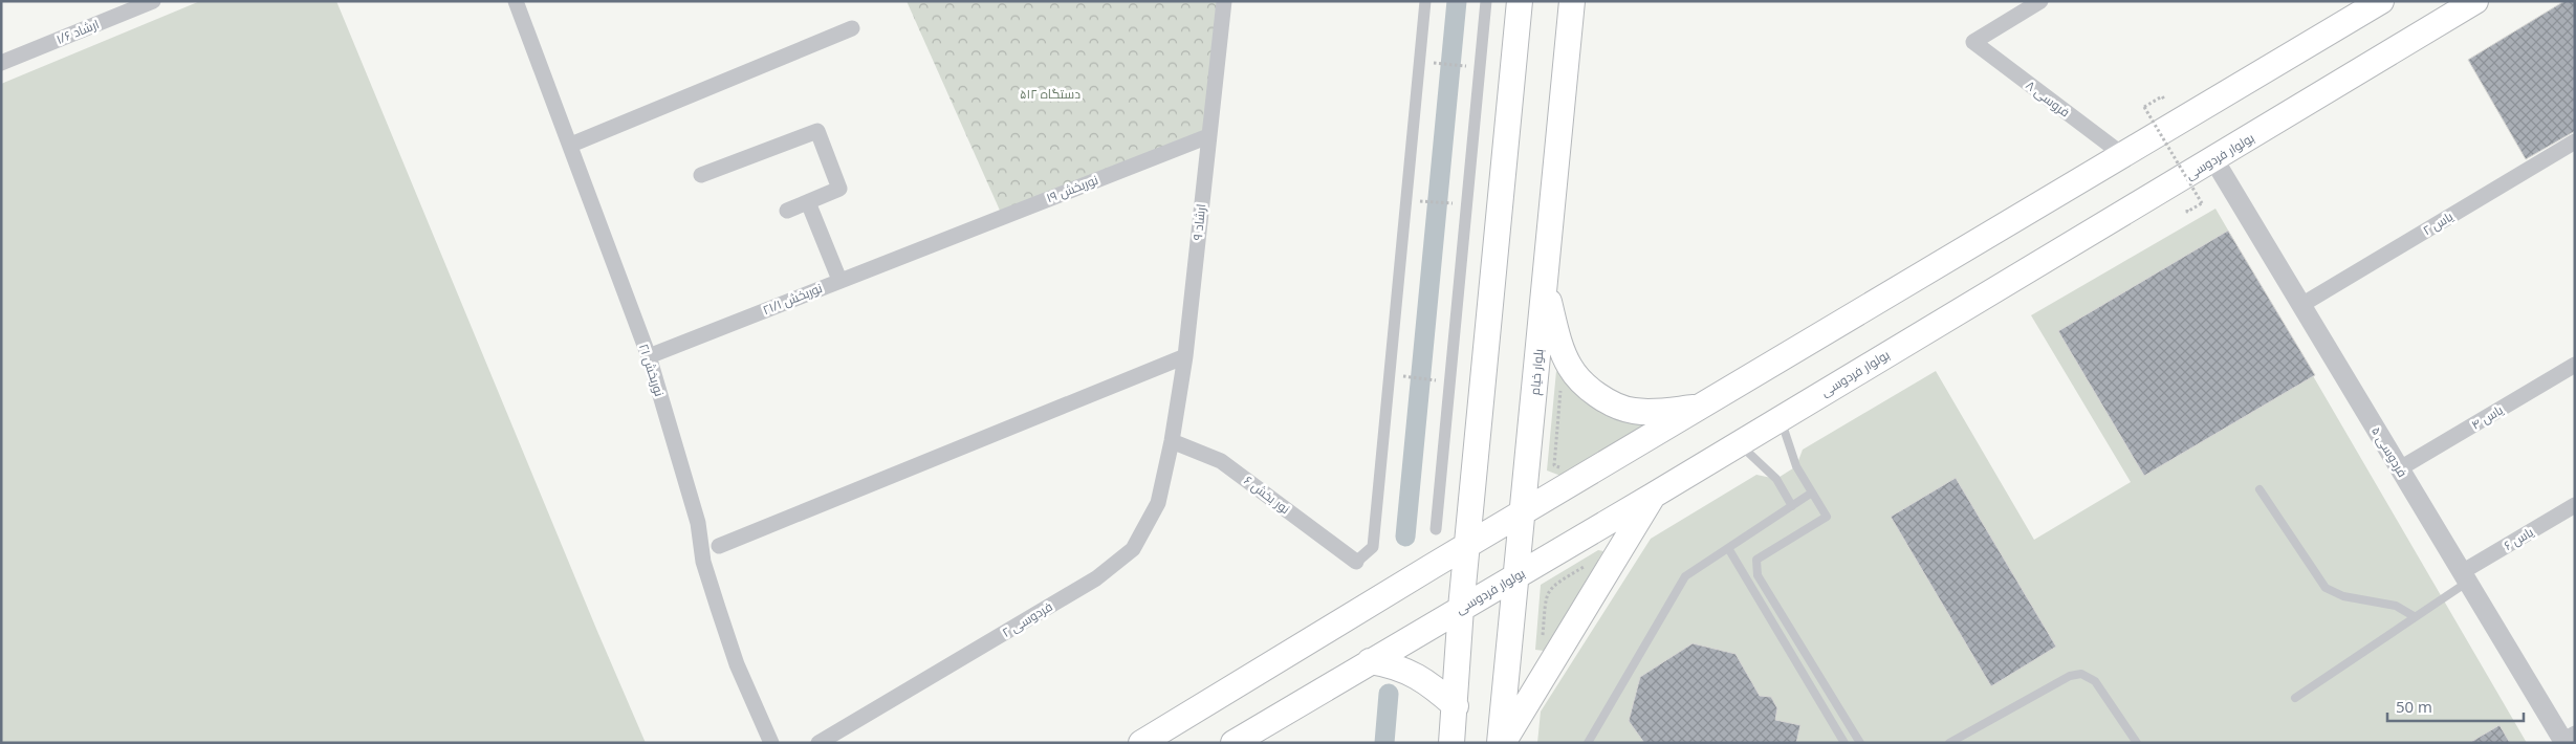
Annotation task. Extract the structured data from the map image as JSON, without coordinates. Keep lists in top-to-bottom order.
{
  "streets": {
    "main road": ["بولوار فردوسی", "بلوار خیام"],
    "street": [
      "ارشاد ۱/۶",
      "فروسی ۸",
      "نوربخش ۱۹",
      "ارشاد ۹",
      "یاس ۲",
      "نوربخش ۲۱/۱",
      "نوربخش ۲۱",
      "یاس ۴",
      "فردوسی ۵",
      "نور بخش ۶",
      "یاس ۶",
      "فردوسی ۲"
    ]
  },
  "crossings": [
    ["بولوار فردوسی", "بلوار خیام"],
    ["بولوار فردوسی", "فردوسی ۵"],
    ["نوربخش ۱۹", "ارشاد ۹"],
    ["نوربخش ۱۹", "نوربخش ۲۱/۱"],
    ["ارشاد ۹", "نور بخش ۶"],
    ["ارشاد ۹", "فردوسی ۲"],
    ["یاس ۲", "فردوسی ۵"],
    ["نوربخش ۲۱/۱", "نوربخش ۲۱"],
    ["یاس ۴", "فردوسی ۵"],
    ["فردوسی ۵", "یاس ۶"],
    ["نور بخش ۶", "فردوسی ۲"]
  ],
  "parks": ["۵۱۲ دستگاه"],
  "scale_bar": "50 m"
}
